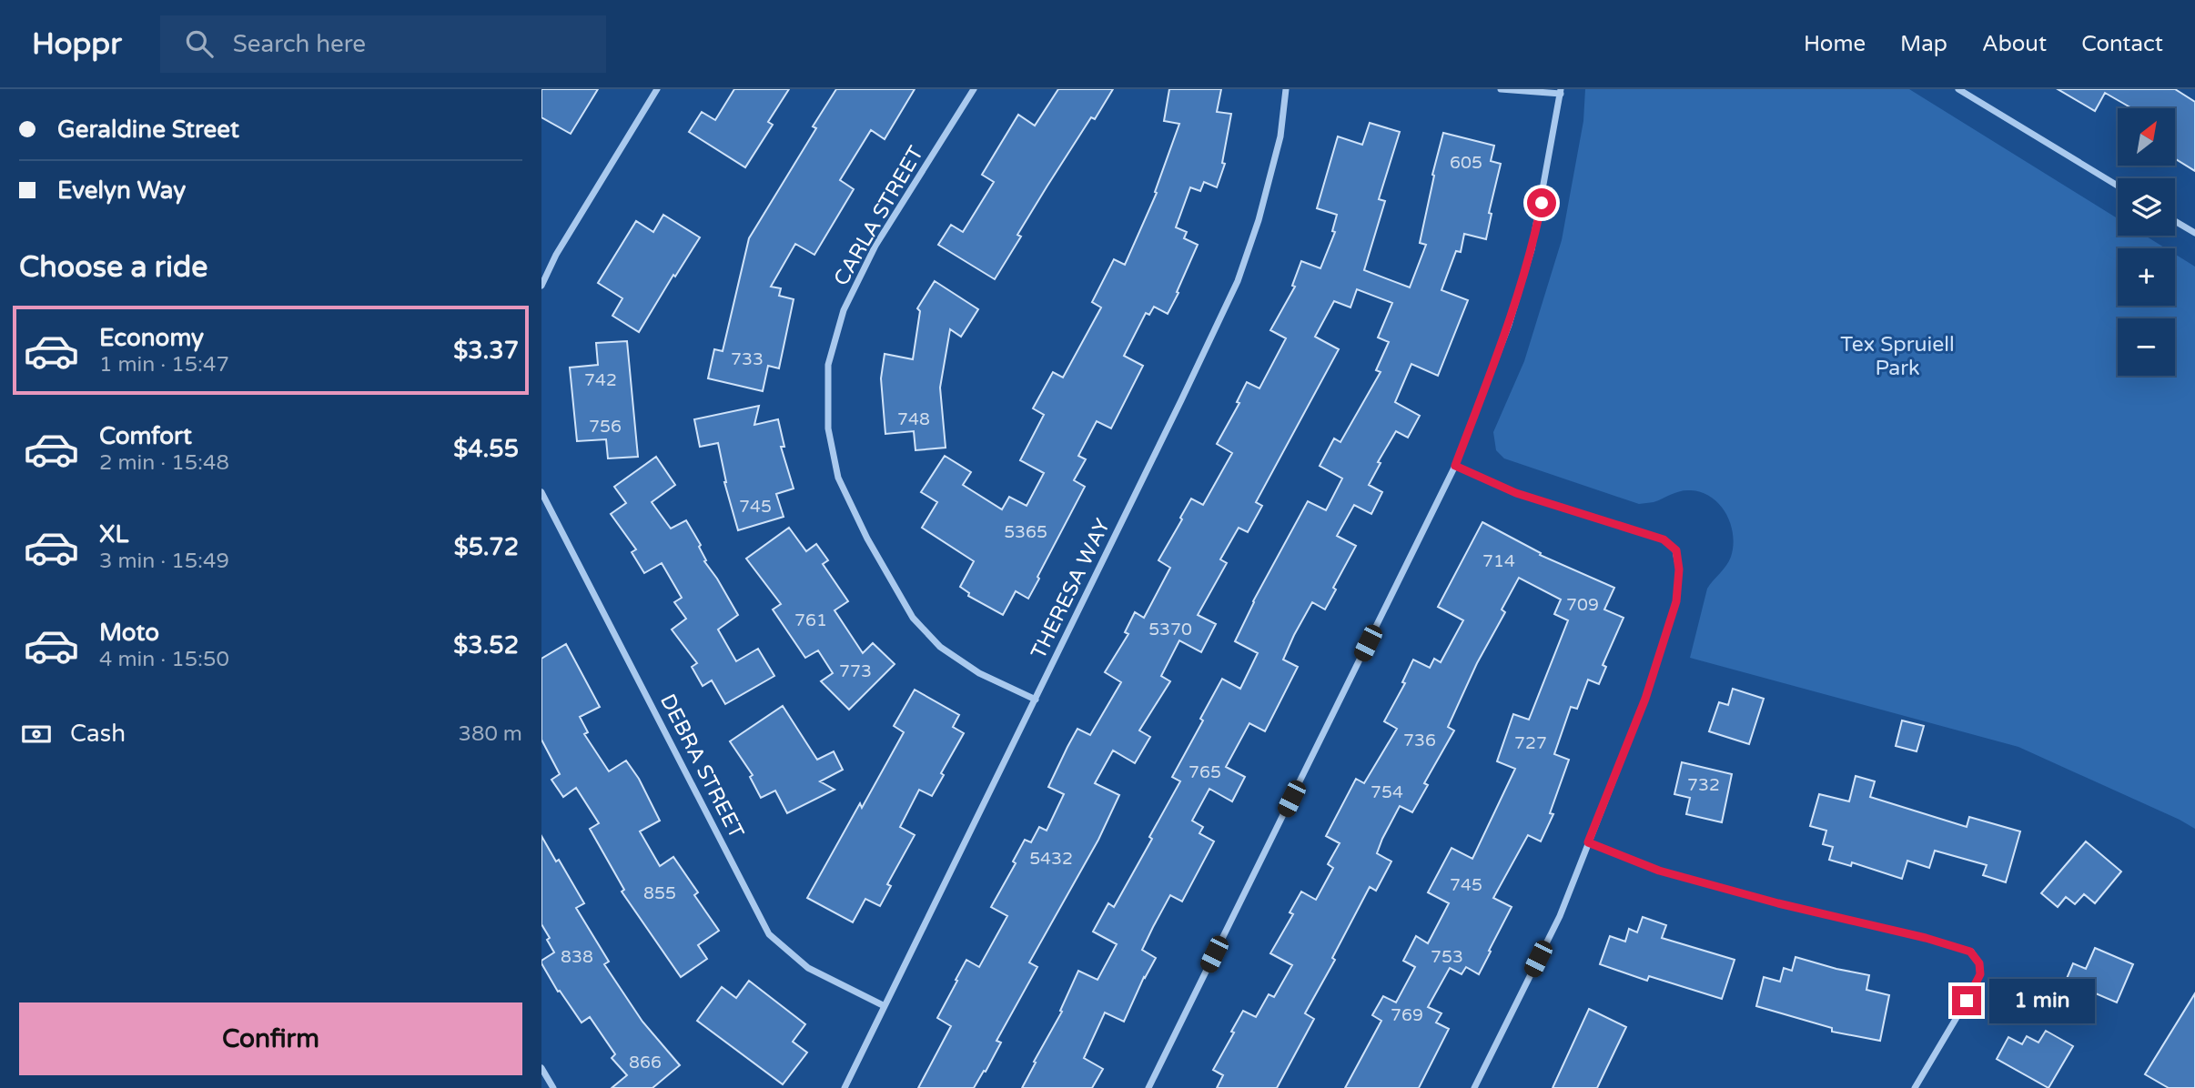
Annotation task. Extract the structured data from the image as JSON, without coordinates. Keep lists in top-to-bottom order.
{
  "streets": {
    "street": ["CARLA STREET", "THERESA WAY", "DEBRA STREET"]
  },
  "crossings": [
    ["CARLA STREET", "THERESA WAY"],
    ["THERESA WAY", "DEBRA STREET"]
  ],
  "parks": ["Tex Spruiell Park"],
  "house_numbers": [
    "605",
    "733",
    "742",
    "748",
    "756",
    "745",
    "5365",
    "714",
    "709",
    "761",
    "5370",
    "773",
    "736",
    "727",
    "765",
    "732",
    "754",
    "5432",
    "745",
    "855",
    "838",
    "753",
    "769",
    "866"
  ],
  "north": "top right",
  "page": {
    "header": "Hoppr",
    "search": "Search here",
    "nav": [
      "Home",
      "Map",
      "About",
      "Contact"
    ],
    "banner": ["Geraldine Street", "Evelyn Way"],
    "map_buttons": ["+", "−"],
    "heading": "Choose a ride",
    "list": [
      {
        "name": "Economy",
        "note": "1 min · 15:47",
        "value": "$3.37"
      },
      {
        "name": "Comfort",
        "note": "2 min · 15:48",
        "value": "$4.55"
      },
      {
        "name": "XL",
        "note": "3 min · 15:49",
        "value": "$5.72"
      },
      {
        "name": "Moto",
        "note": "4 min · 15:50",
        "value": "$3.52"
      }
    ],
    "pay": ["Cash", "380 m"],
    "bubble": "1 min",
    "buttons": "Confirm"
  }
}
